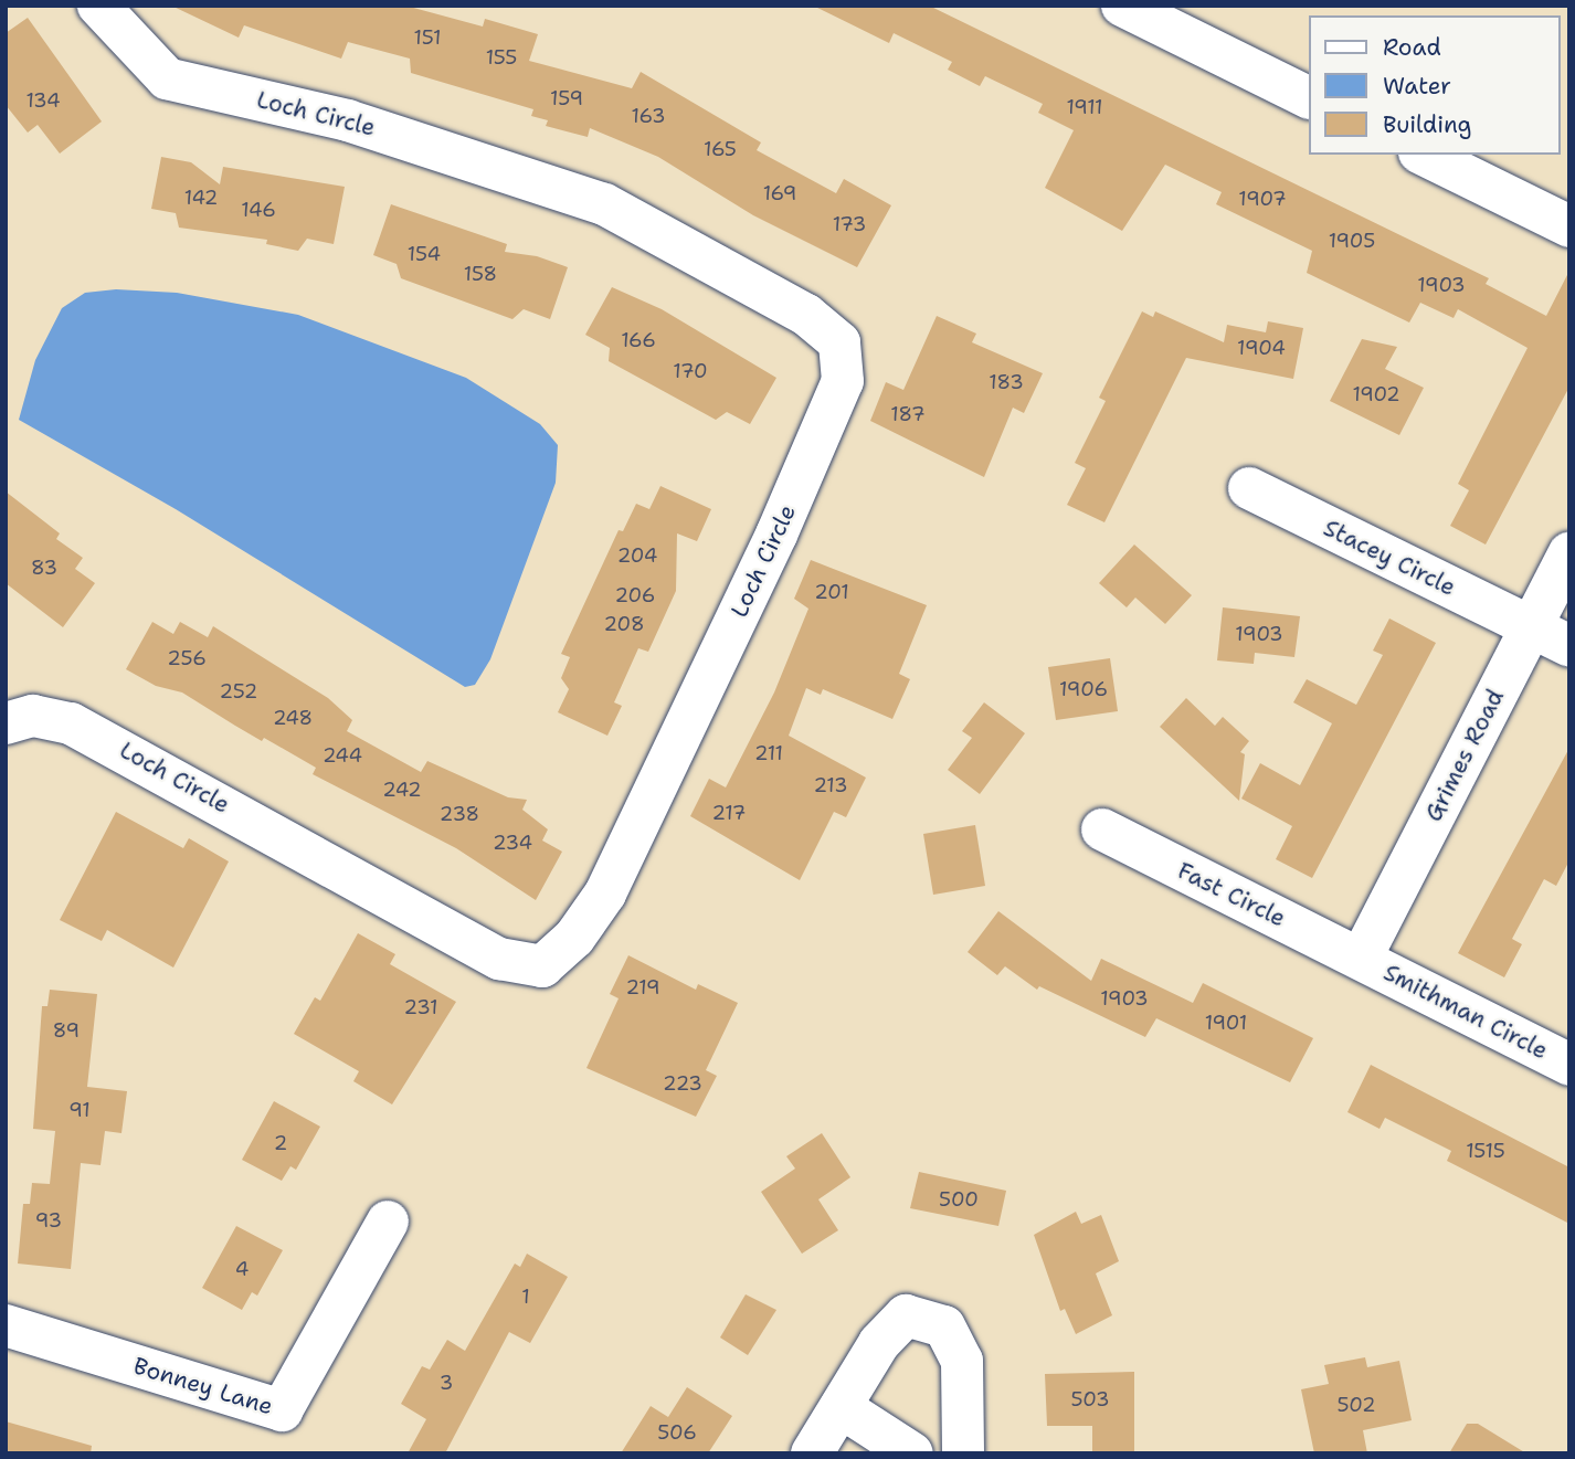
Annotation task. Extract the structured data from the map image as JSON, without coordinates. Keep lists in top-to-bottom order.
{
  "streets": {
    "street": [
      "Loch Circle",
      "Stacey Circle",
      "Grimes Road",
      "Fast Circle",
      "Smithman Circle",
      "Bonney Lane"
    ]
  },
  "crossings": [
    ["Stacey Circle", "Grimes Road"],
    ["Grimes Road", "Fast Circle"],
    ["Grimes Road", "Smithman Circle"],
    ["Fast Circle", "Smithman Circle"]
  ],
  "house_numbers": [
    "151",
    "155",
    "159",
    "134",
    "1911",
    "163",
    "165",
    "169",
    "142",
    "1907",
    "146",
    "173",
    "1905",
    "154",
    "158",
    "1903",
    "166",
    "1904",
    "170",
    "183",
    "1902",
    "187",
    "204",
    "83",
    "201",
    "206",
    "208",
    "1903",
    "256",
    "1906",
    "252",
    "248",
    "211",
    "244",
    "213",
    "242",
    "217",
    "238",
    "234",
    "219",
    "1903",
    "231",
    "1901",
    "89",
    "223",
    "91",
    "2",
    "1515",
    "500",
    "93",
    "4",
    "1",
    "3",
    "503",
    "502",
    "506"
  ],
  "legend": ["Road", "Water", "Building"]
}
